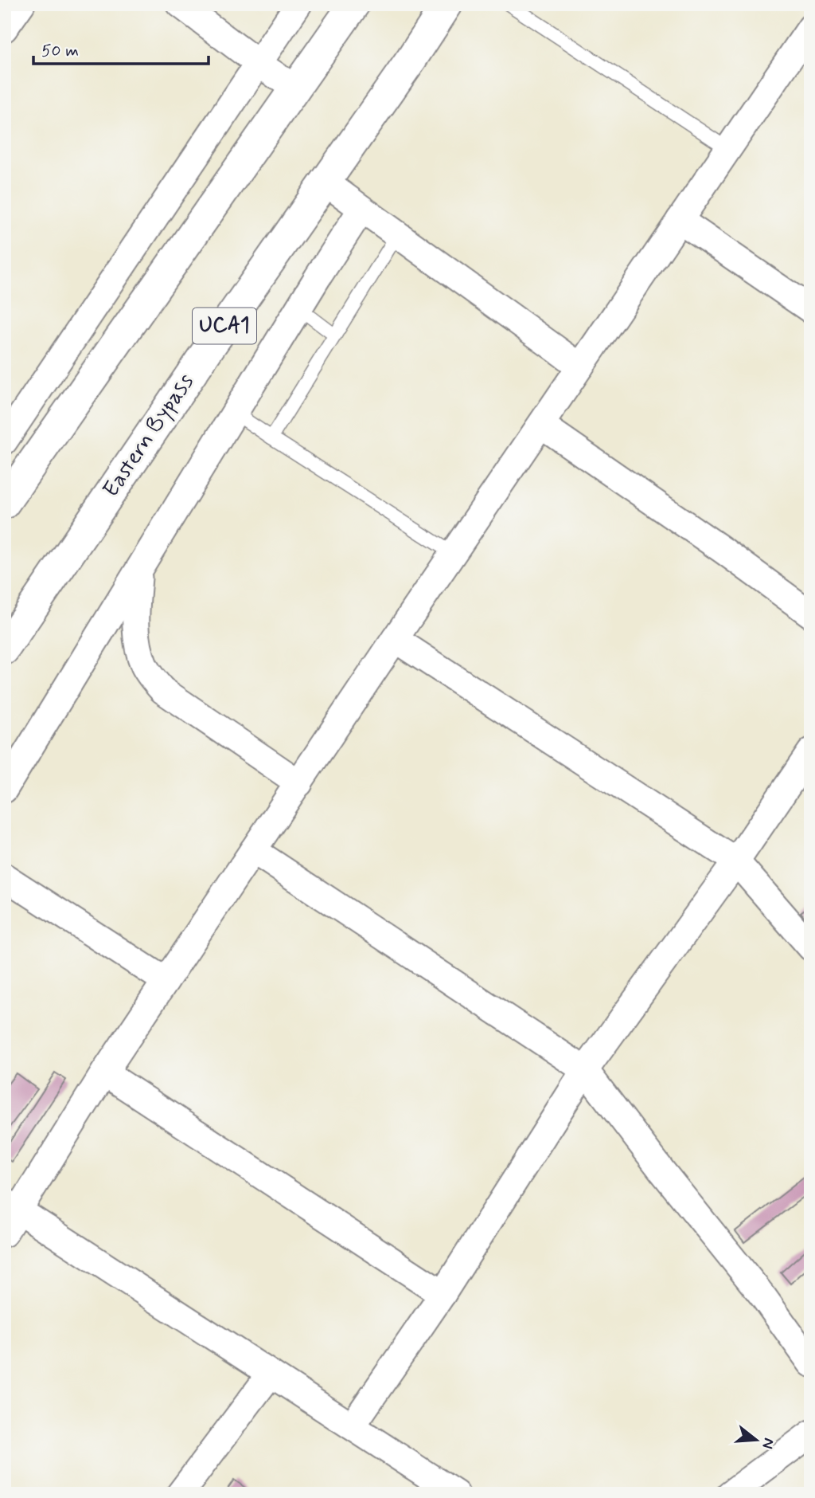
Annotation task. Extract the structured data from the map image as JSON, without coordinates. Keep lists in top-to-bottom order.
{
  "streets": {
    "main road": ["UCA1", "Eastern Bypass"]
  },
  "scale_bar": "50 m",
  "north": "right"
}
